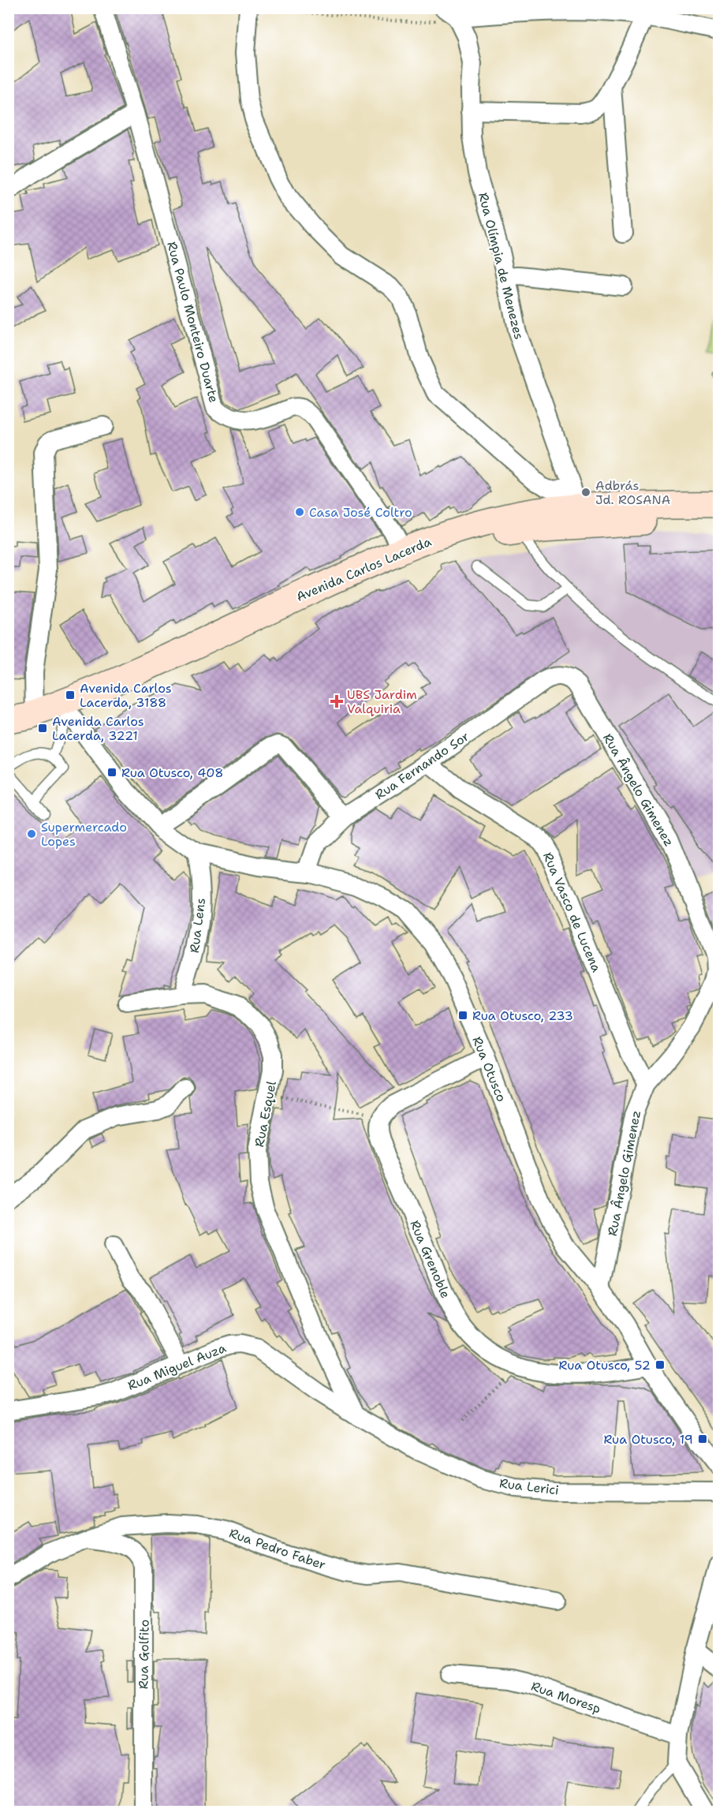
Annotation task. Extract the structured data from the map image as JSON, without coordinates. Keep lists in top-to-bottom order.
{
  "streets": {
    "main road": ["Avenida Carlos Lacerda"],
    "street": [
      "Rua Olímpia de Menezes",
      "Rua Paulo Monteiro Duarte",
      "Rua Fernando Sor",
      "Rua Ângelo Gimenez",
      "Rua Vasco de Lucena",
      "Rua Lens",
      "Rua Otusco",
      "Rua Esquel",
      "Rua Grenoble",
      "Rua Miguel Auza",
      "Rua Lerici",
      "Rua Pedro Faber",
      "Rua Golfito",
      "Rua Moresp"
    ]
  },
  "crossings": [
    ["Rua Olímpia de Menezes", "Avenida Carlos Lacerda"],
    ["Rua Paulo Monteiro Duarte", "Avenida Carlos Lacerda"],
    ["Avenida Carlos Lacerda", "Rua Otusco"],
    ["Rua Fernando Sor", "Rua Ângelo Gimenez"],
    ["Rua Fernando Sor", "Rua Vasco de Lucena"],
    ["Rua Fernando Sor", "Rua Otusco"],
    ["Rua Ângelo Gimenez", "Rua Vasco de Lucena"],
    ["Rua Ângelo Gimenez", "Rua Otusco"],
    ["Rua Lens", "Rua Otusco"],
    ["Rua Lens", "Rua Esquel"],
    ["Rua Otusco", "Rua Grenoble"],
    ["Rua Esquel", "Rua Miguel Auza"],
    ["Rua Esquel", "Rua Lerici"],
    ["Rua Miguel Auza", "Rua Lerici"],
    ["Rua Pedro Faber", "Rua Golfito"]
  ],
  "places": {
    "other": ["Adbrás Jd. ROSANA", "Casa José Coltro", "Supermercado Lopes"],
    "transit": [
      "Avenida Carlos Lacerda, 3188",
      "Avenida Carlos Lacerda, 3221",
      "Rua Otusco, 408",
      "Rua Otusco, 233",
      "Rua Otusco, 52",
      "Rua Otusco, 19"
    ],
    "health": ["UBS Jardim Valquiria"]
  }
}
